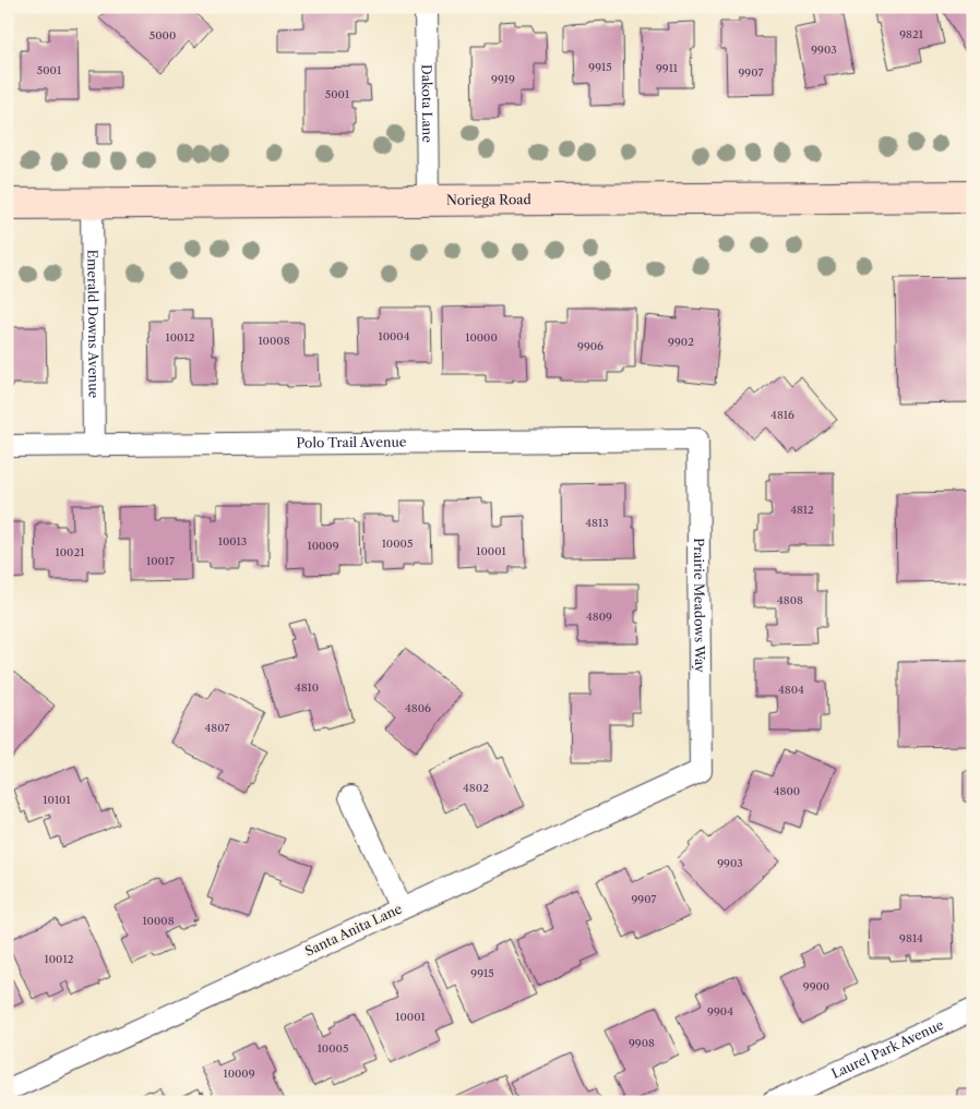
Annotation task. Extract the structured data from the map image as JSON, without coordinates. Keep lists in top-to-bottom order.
{
  "streets": {
    "street": [
      "Dakota Lane",
      "Noriega Road",
      "Emerald Downs Avenue",
      "Polo Trail Avenue",
      "Prairie Meadows Way",
      "Santa Anita Lane",
      "Laurel Park Avenue"
    ]
  },
  "crossings": [
    ["Dakota Lane", "Noriega Road"],
    ["Noriega Road", "Emerald Downs Avenue"],
    ["Emerald Downs Avenue", "Polo Trail Avenue"],
    ["Polo Trail Avenue", "Prairie Meadows Way"],
    ["Prairie Meadows Way", "Santa Anita Lane"]
  ],
  "house_numbers": [
    "9821",
    "5000",
    "9903",
    "9915",
    "9911",
    "5001",
    "9907",
    "9919",
    "5001",
    "10004",
    "10012",
    "10000",
    "10008",
    "9902",
    "9906",
    "4816",
    "4812",
    "4813",
    "10013",
    "10005",
    "10009",
    "10001",
    "10021",
    "10017",
    "4808",
    "4809",
    "4810",
    "4804",
    "4806",
    "4807",
    "4802",
    "4800",
    "10101",
    "9903",
    "9907",
    "10008",
    "9814",
    "10012",
    "9915",
    "9900",
    "9904",
    "10001",
    "9908",
    "10005",
    "10009"
  ]
}
